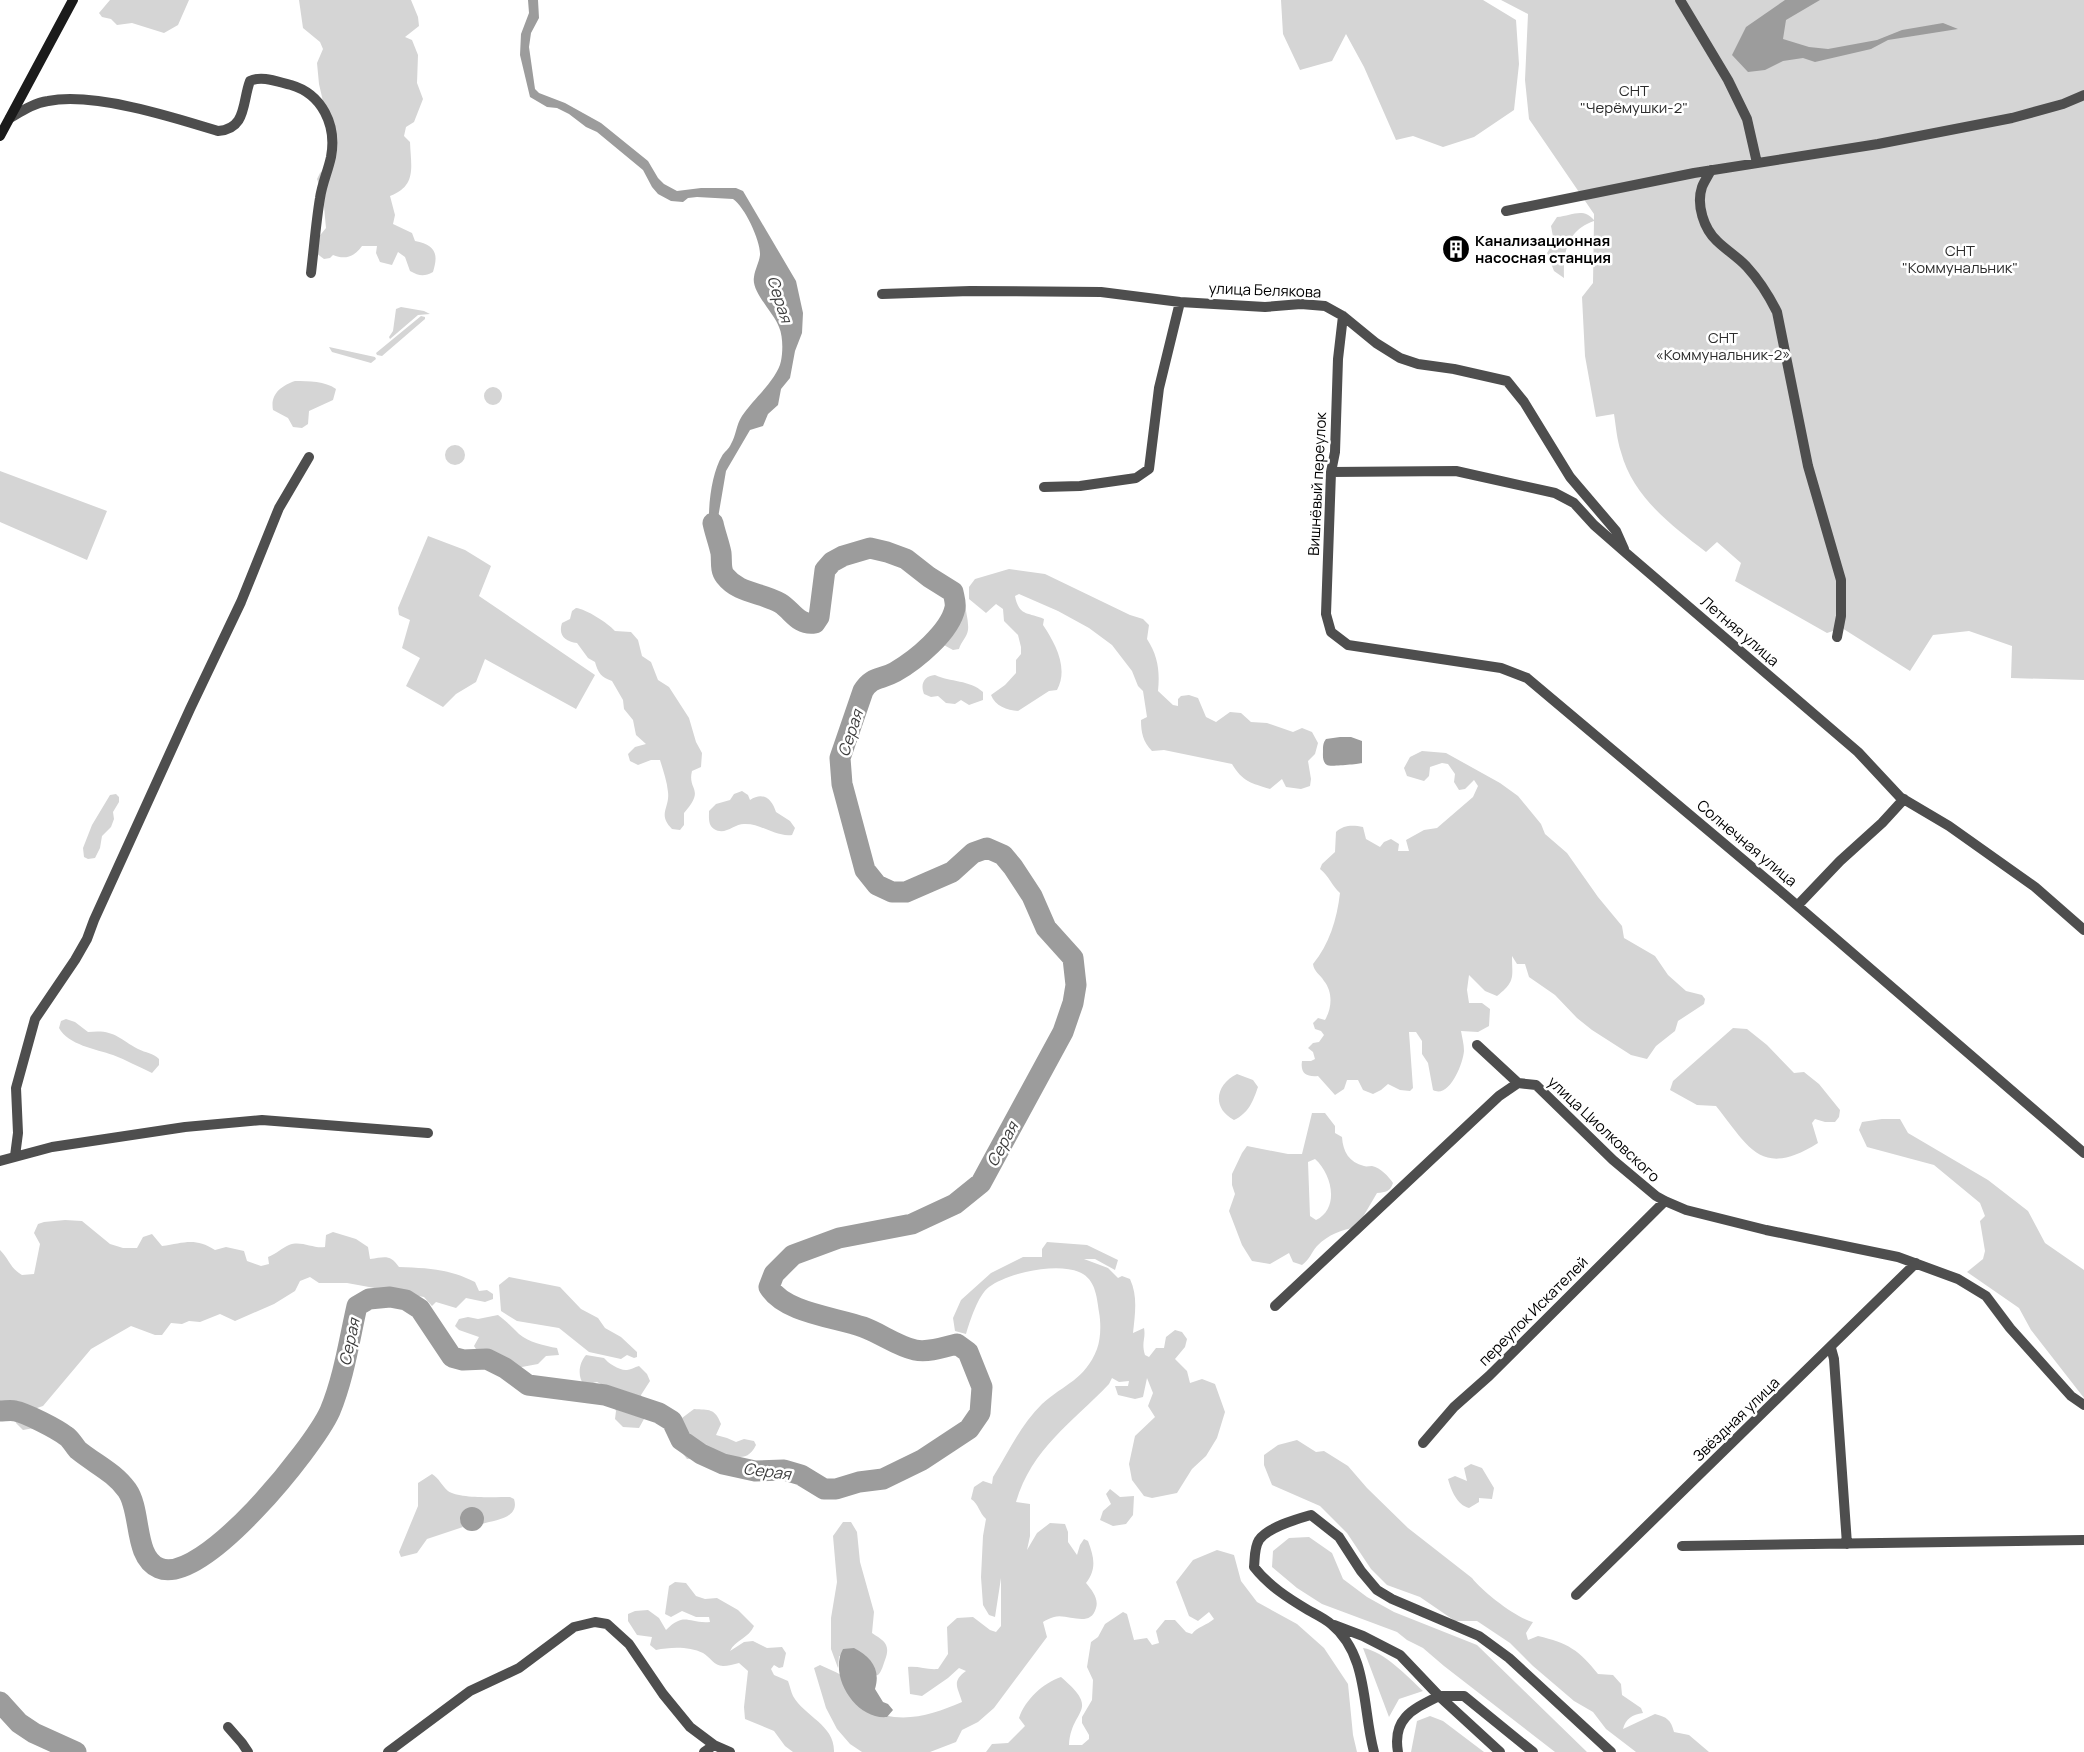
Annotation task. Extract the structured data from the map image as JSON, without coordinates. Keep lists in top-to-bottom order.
{
  "streets": {
    "street": [
      "улица Белякова",
      "Вишнёвый переулок",
      "Летняя улица",
      "Солнечная улица",
      "улица Циолковского",
      "переулок Искателей",
      "Звёздная улица"
    ]
  },
  "crossings": [
    ["улица Белякова", "Вишнёвый переулок"],
    ["улица Белякова", "Летняя улица"],
    ["Вишнёвый переулок", "Летняя улица"],
    ["Вишнёвый переулок", "Солнечная улица"],
    ["улица Циолковского", "переулок Искателей"],
    ["улица Циолковского", "Звёздная улица"]
  ],
  "water": ["Серая"],
  "parks": ["СНТ \"Черёмушки-2\"", "СНТ \"Коммунальник\"", "СНТ «Коммунальник-2»"],
  "places": {
    "building": ["Канализационная насосная станция"]
  }
}
